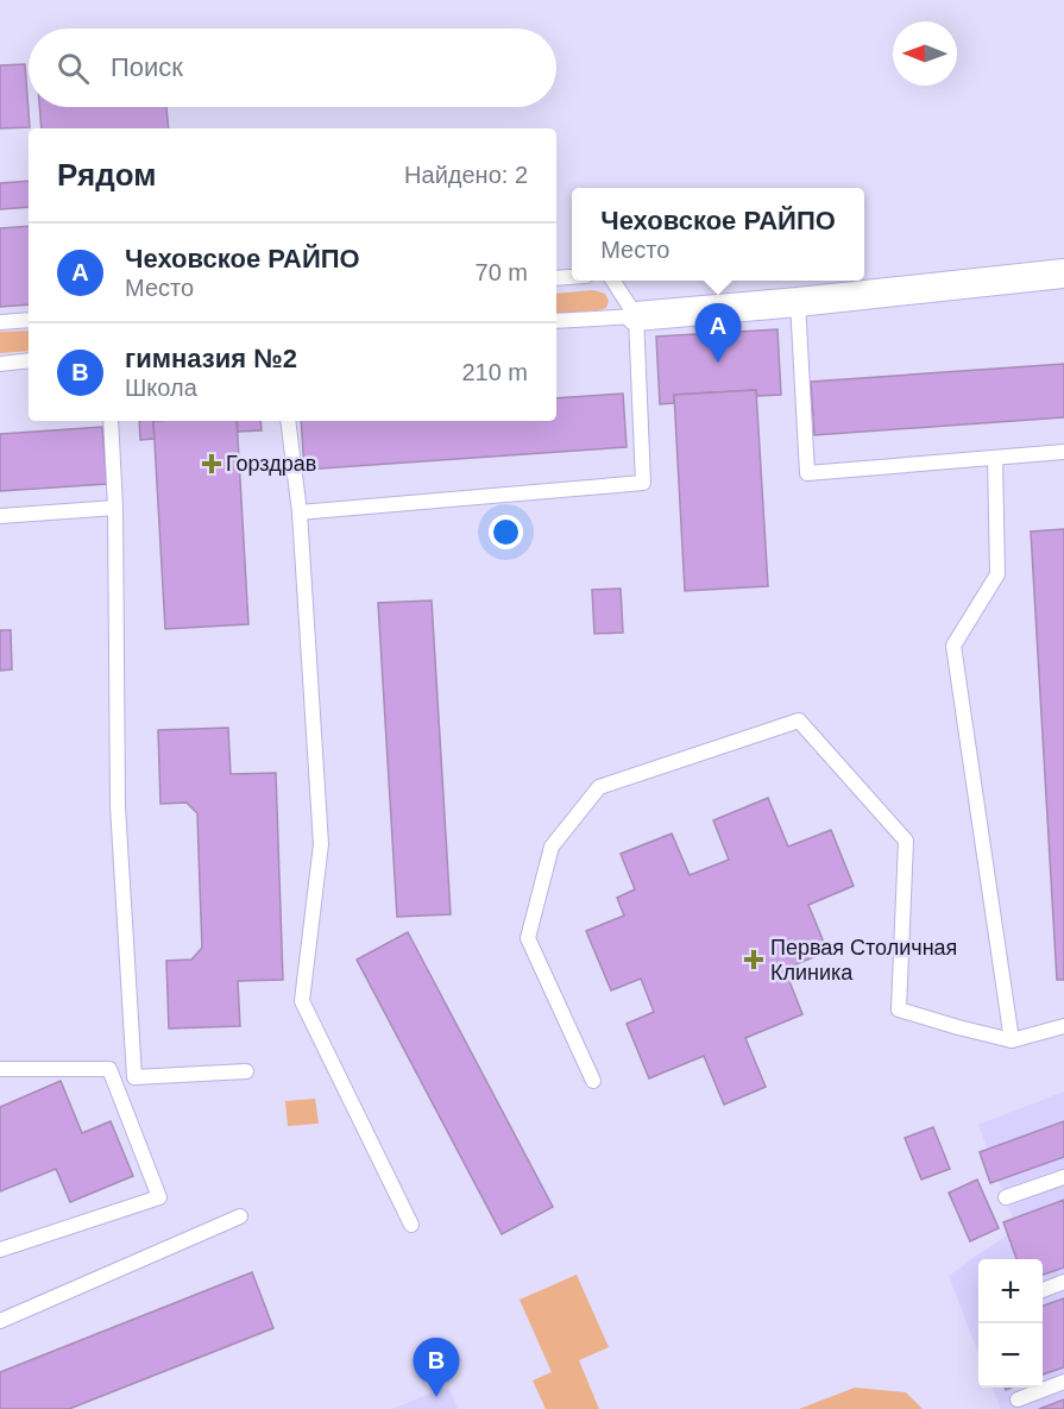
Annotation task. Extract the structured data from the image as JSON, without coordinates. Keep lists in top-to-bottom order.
{
  "places": {
    "health": ["Горздрав", "Первая Столичная Клиника"]
  },
  "north": "left",
  "page": {
    "search": "Поиск",
    "heading": ["Рядом", "Найдено: 2"],
    "popup": ["Чеховское РАЙПО", "Место"],
    "list": [
      {
        "mark": "A",
        "name": "Чеховское РАЙПО",
        "note": "Место",
        "value": "70 m"
      },
      {
        "mark": "B",
        "name": "гимназия №2",
        "note": "Школа",
        "value": "210 m"
      }
    ],
    "pins": ["A", "B"],
    "map_buttons": ["+", "−"]
  }
}
